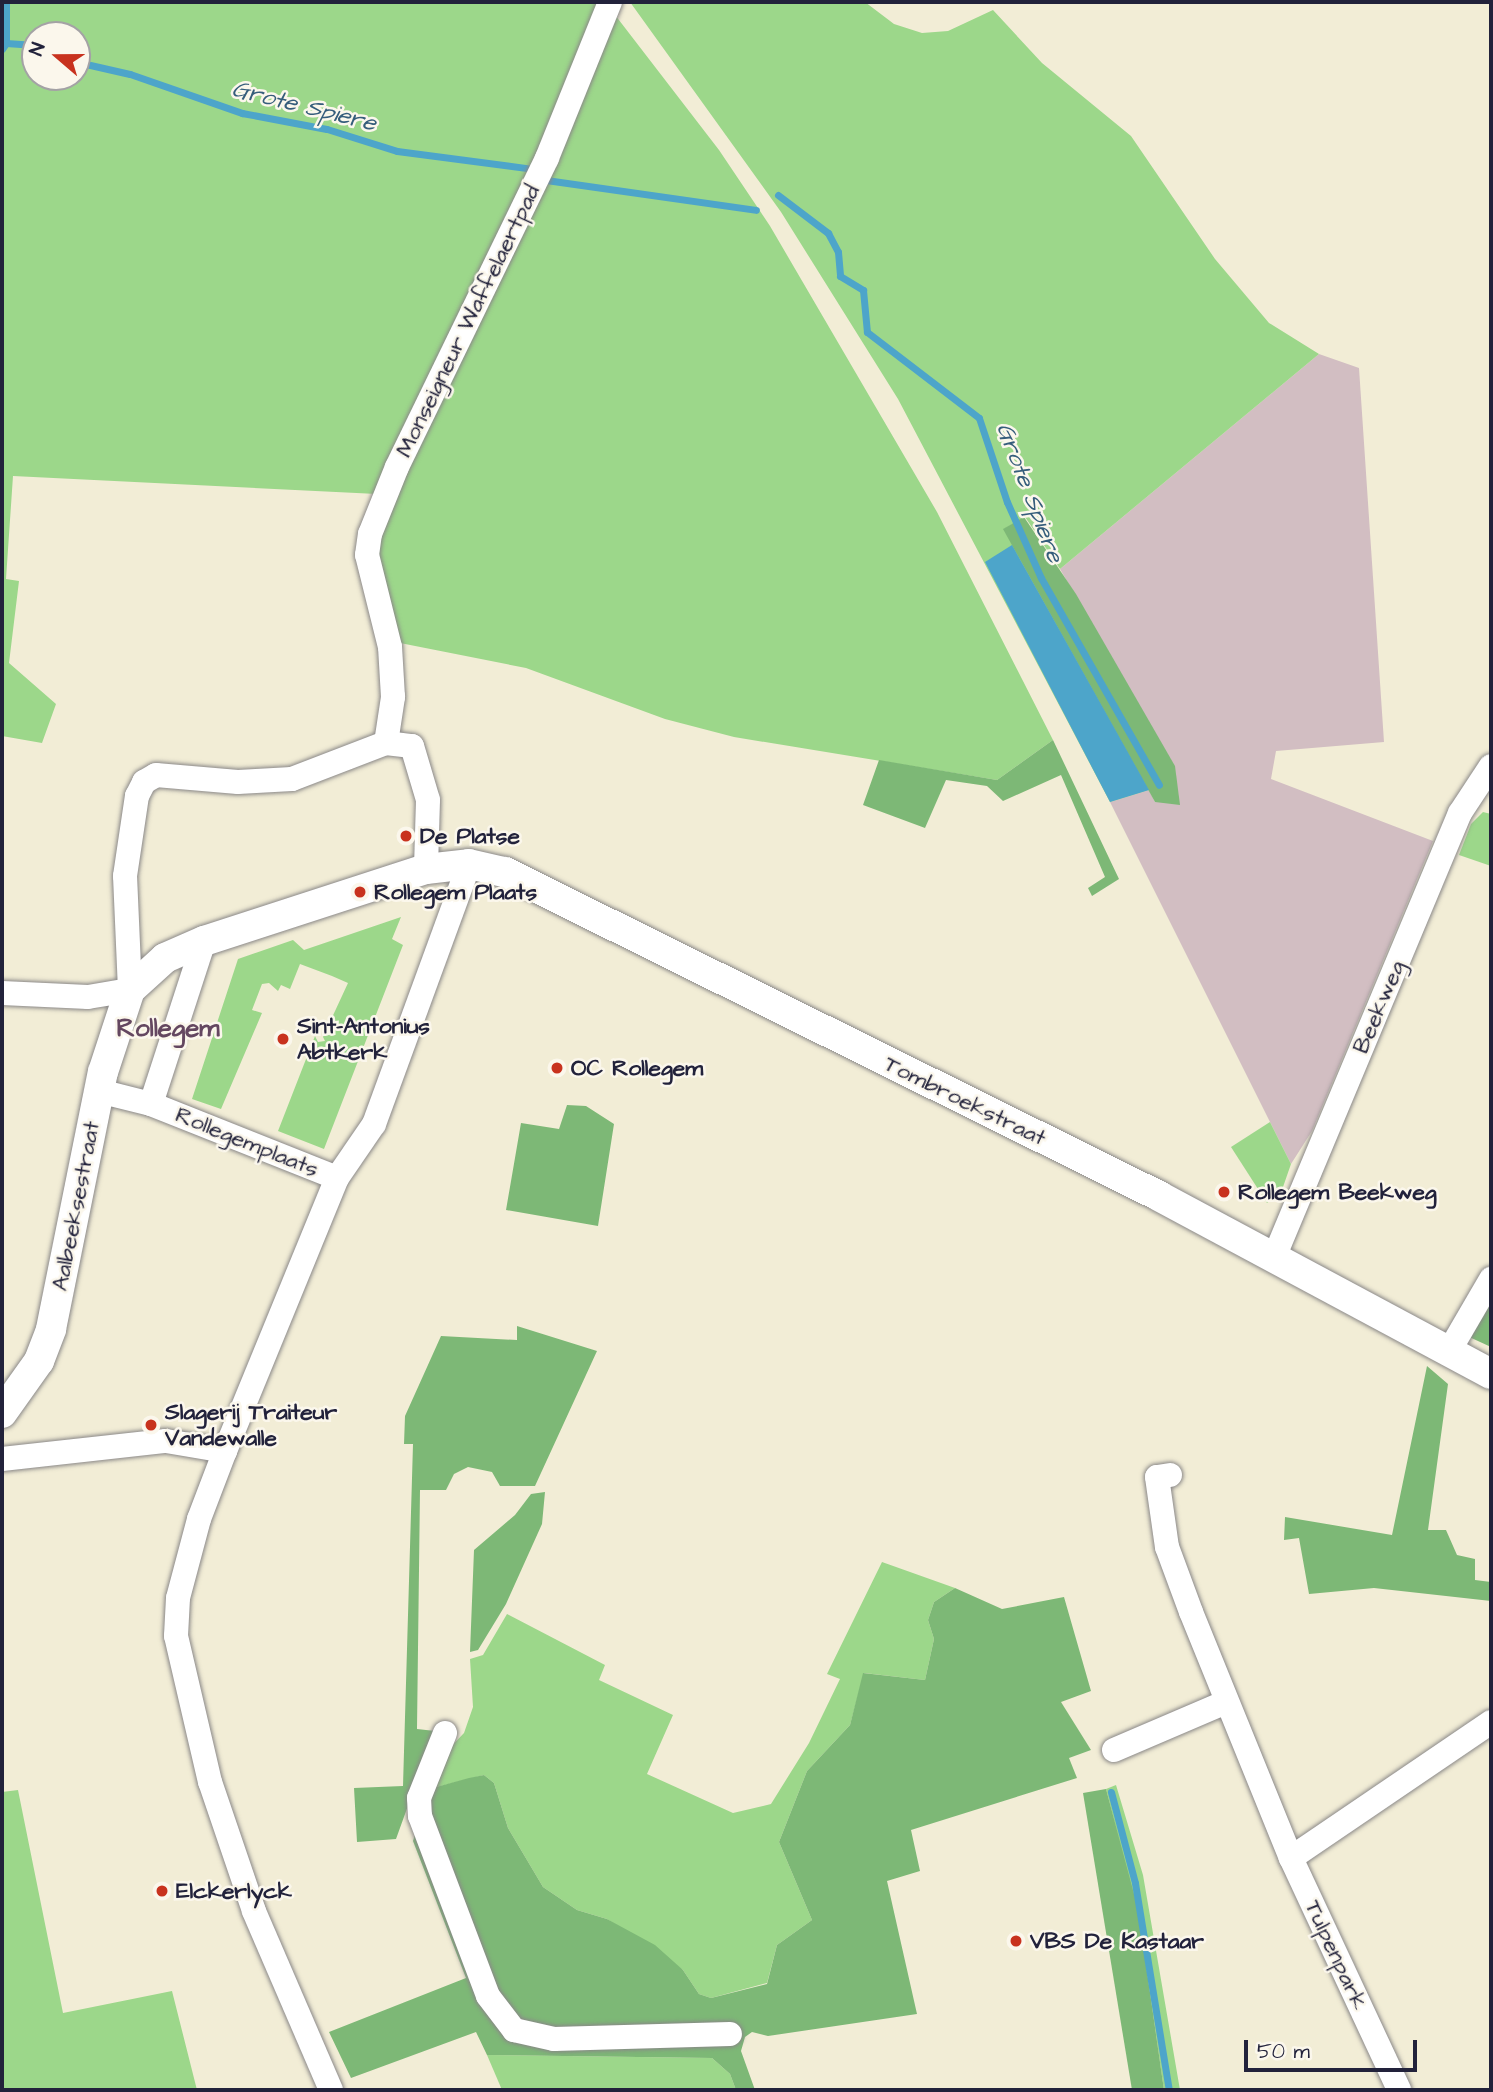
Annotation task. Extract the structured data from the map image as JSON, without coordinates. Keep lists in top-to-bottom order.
{
  "streets": {
    "street": [
      "Monseigneur Waffelaertpad",
      "Beekweg",
      "Tombroekstraat",
      "Rollegemplaats",
      "Aalbeeksestraat",
      "Tulpenpark"
    ]
  },
  "crossings": [
    ["Beekweg", "Tombroekstraat"],
    ["Tombroekstraat", "Rollegemplaats"],
    ["Rollegemplaats", "Aalbeeksestraat"]
  ],
  "districts": ["Rollegem"],
  "water": ["Grote Spiere"],
  "places": [
    "De Platse",
    "Rollegem Plaats",
    "Sint-Antonius Abtkerk",
    "OC Rollegem",
    "Rollegem Beekweg",
    "Slagerij Traiteur Vandewalle",
    "Elckerlyck",
    "VBS De Kastaar"
  ],
  "scale_bar": "50 m",
  "north": "left"
}
